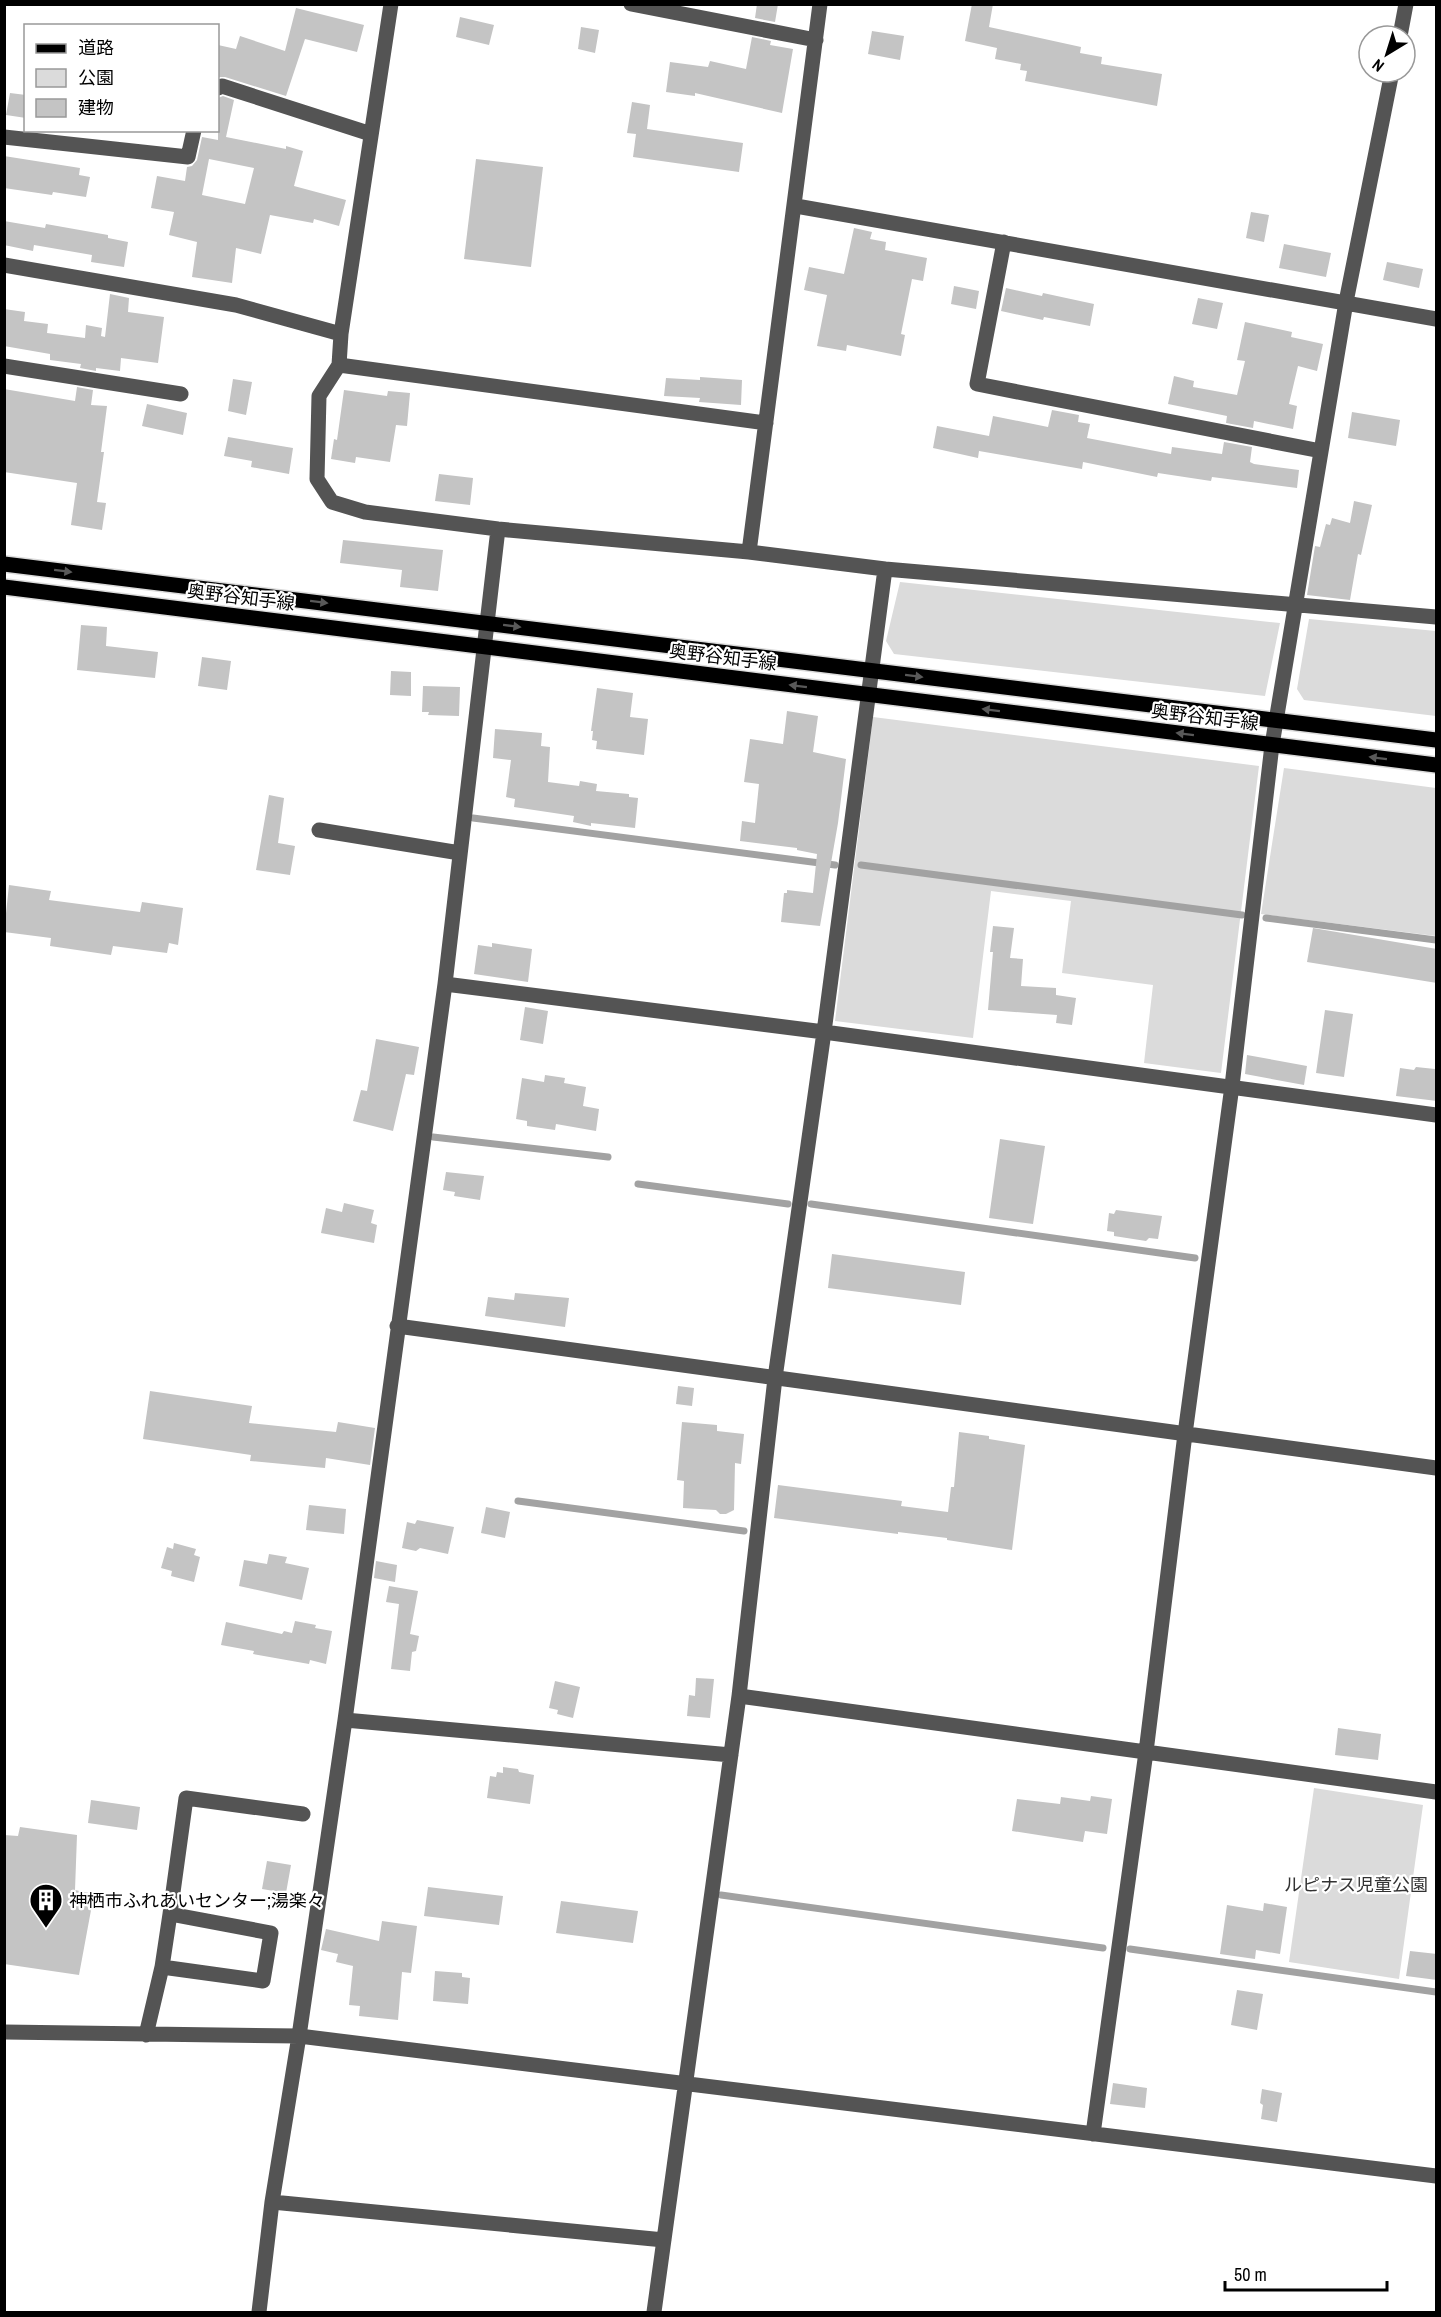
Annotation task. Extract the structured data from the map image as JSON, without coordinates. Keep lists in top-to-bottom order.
{
  "streets": {
    "main road": ["奥野谷知手線"]
  },
  "parks": ["ルピナス児童公園"],
  "places": {
    "building": ["神栖市ふれあいセンター;湯楽々"]
  },
  "legend": ["道路", "公園", "建物"],
  "scale_bar": "50 m",
  "north": "bottom left"
}
